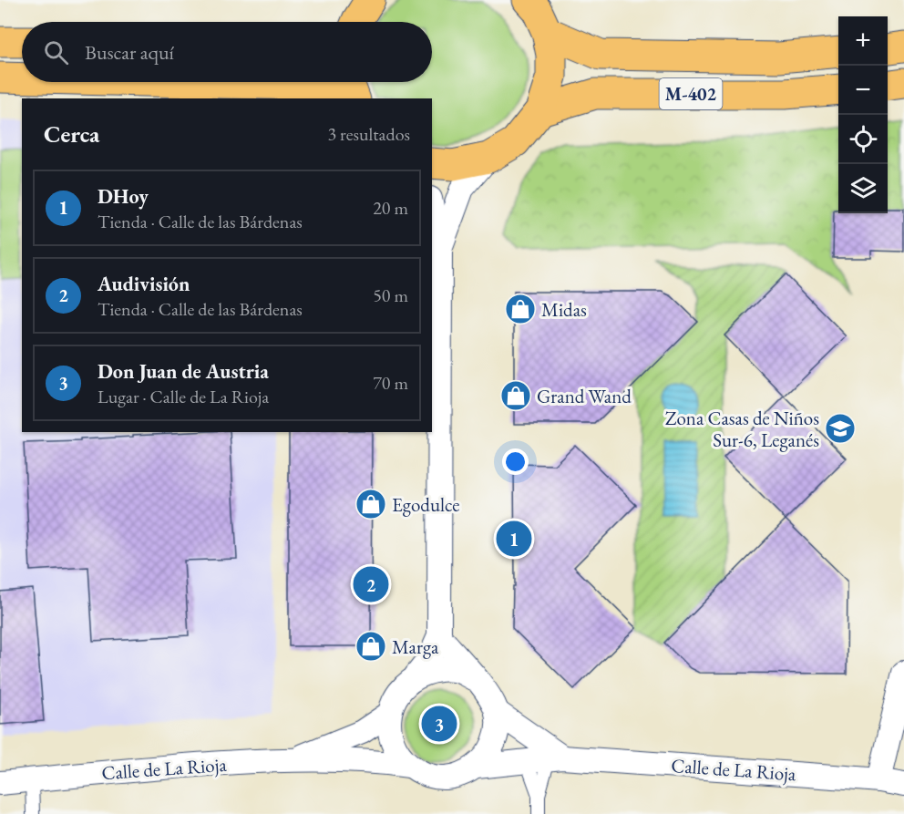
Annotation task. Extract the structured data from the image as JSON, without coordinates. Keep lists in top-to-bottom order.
{
  "streets": {
    "highway": ["M-402"],
    "street": ["Calle de La Rioja"]
  },
  "places": {
    "shop": [
      "Midas",
      "Grand Wand",
      "Egodulce",
      "Marga"
    ],
    "school or university": ["Zona Casas de Niños Sur-6, Leganés"]
  },
  "page": {
    "map_buttons": ["+", "−"],
    "search": "Buscar aquí",
    "heading": ["Cerca", "3 resultados"],
    "list": [
      {
        "mark": "1",
        "name": "DHoy",
        "note": "Tienda · Calle de las Bárdenas",
        "value": "20 m"
      },
      {
        "mark": "2",
        "name": "Audivisión",
        "note": "Tienda · Calle de las Bárdenas",
        "value": "50 m"
      },
      {
        "mark": "3",
        "name": "Don Juan de Austria",
        "note": "Lugar · Calle de La Rioja",
        "value": "70 m"
      }
    ],
    "pins": ["1", "2", "3"]
  }
}
